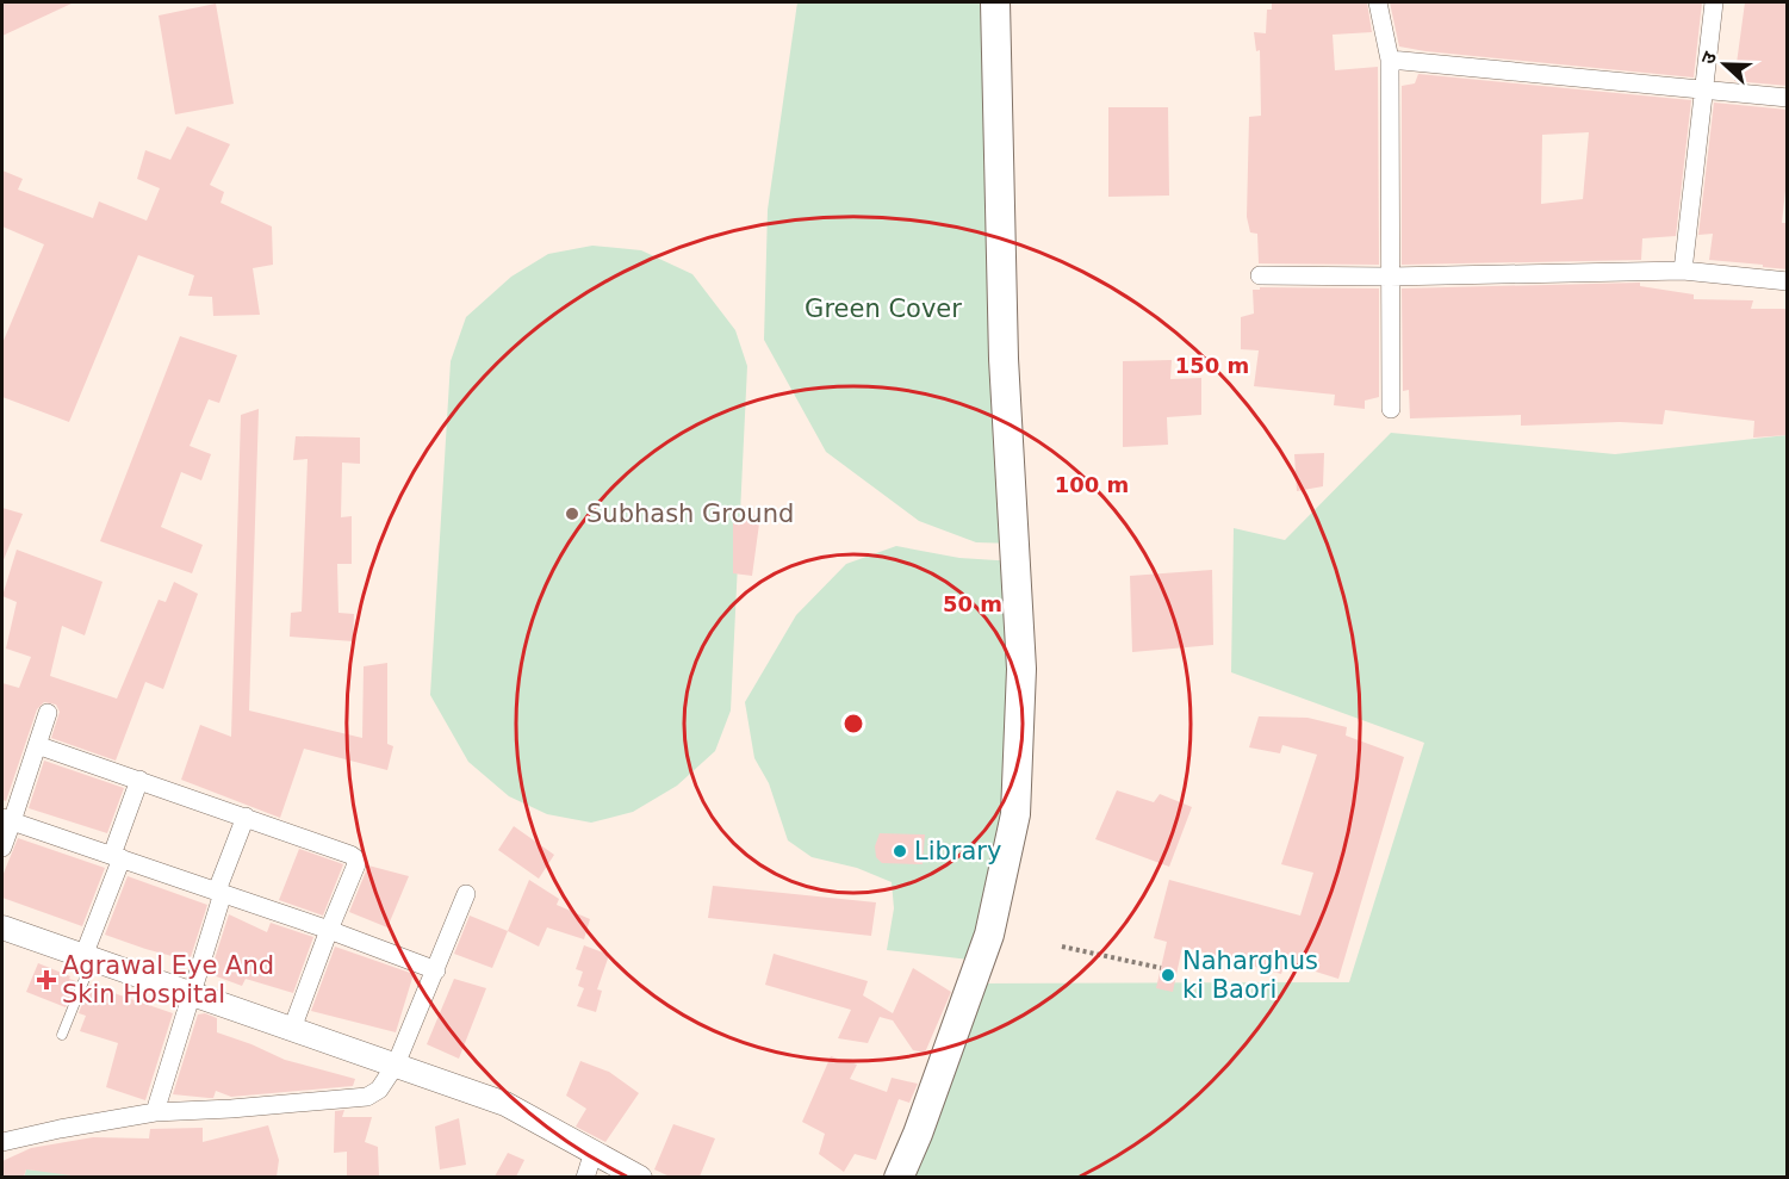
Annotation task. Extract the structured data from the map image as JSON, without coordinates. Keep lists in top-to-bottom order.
{
  "parks": ["Green Cover"],
  "places": {
    "other": ["Subhash Ground", "Library", "Naharghus ki Baori"],
    "health": ["Agrawal Eye And Skin Hospital"]
  },
  "north": "left",
  "rings": ["150 m", "100 m", "50 m"]
}
